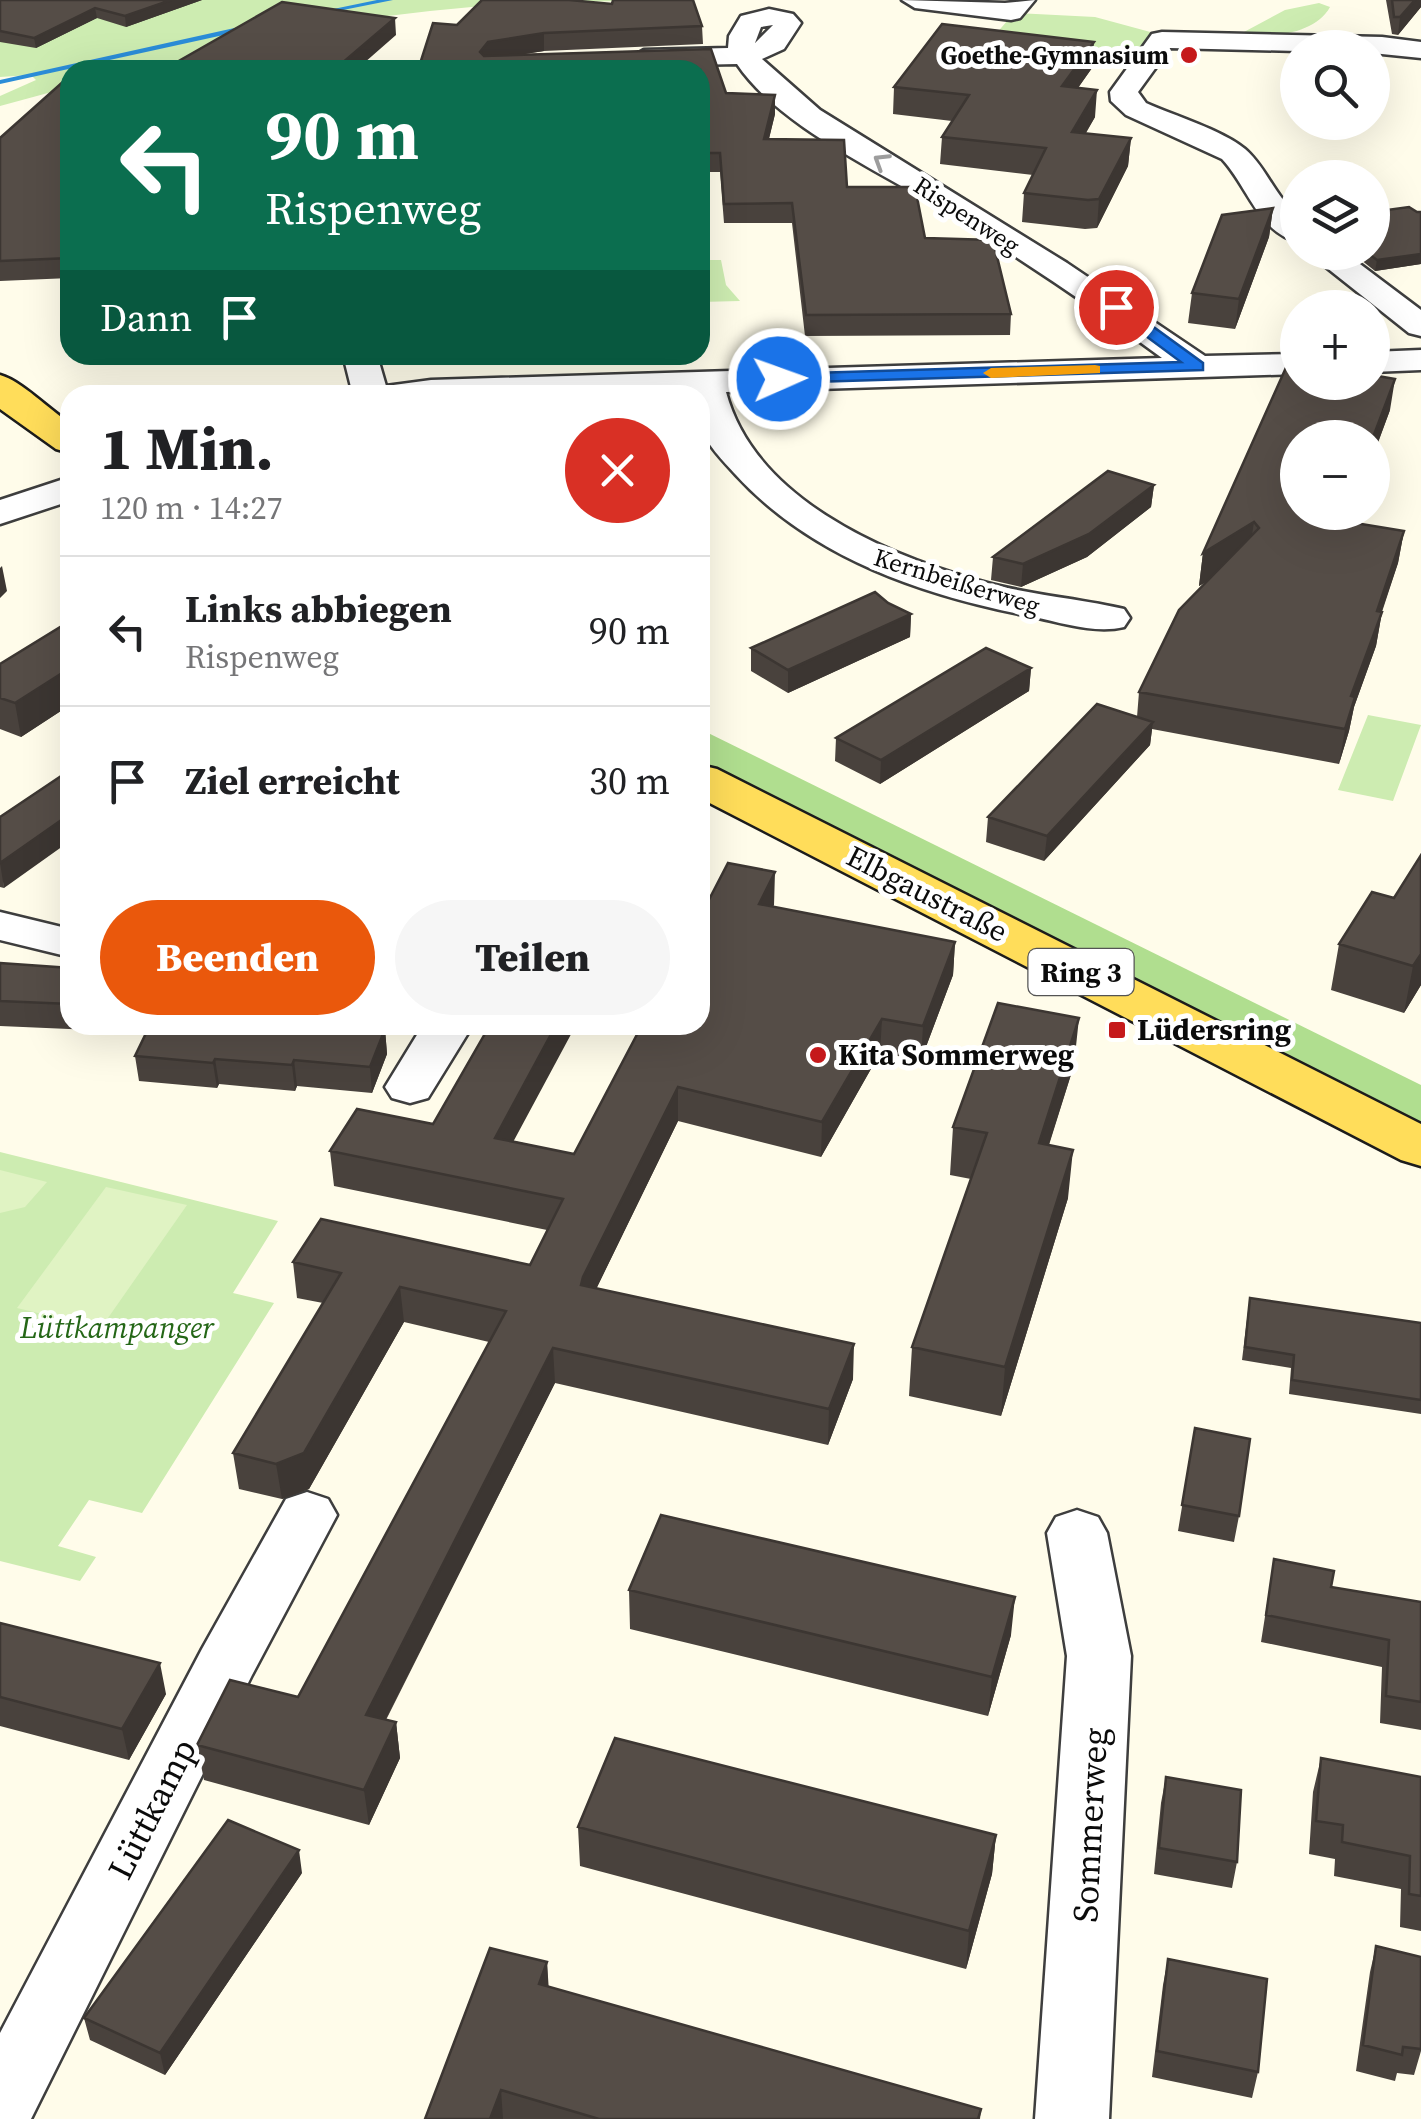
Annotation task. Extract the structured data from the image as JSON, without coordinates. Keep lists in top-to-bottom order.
{
  "streets": {
    "main road": ["Elbgaustraße", "Ring 3"],
    "street": [
      "Rispenweg",
      "Kernbeißerweg",
      "Lüttkamp",
      "Sommerweg"
    ]
  },
  "one_way": ["Rispenweg"],
  "parks": ["Lüttkampanger"],
  "places": {
    "other": ["Goethe-Gymnasium", "Kita Sommerweg"],
    "transit": ["Lüdersring"]
  },
  "page": {
    "map_buttons": ["+", "−"],
    "turn": ["90 m", "Rispenweg"],
    "then": "Dann",
    "heading": ["1 Min.", "120 m · 14:27"],
    "list": [
      {
        "name": "Links abbiegen",
        "note": "Rispenweg",
        "value": "90 m"
      },
      {
        "name": "Ziel erreicht",
        "value": "30 m"
      }
    ],
    "buttons": ["Beenden", "Teilen"]
  }
}
